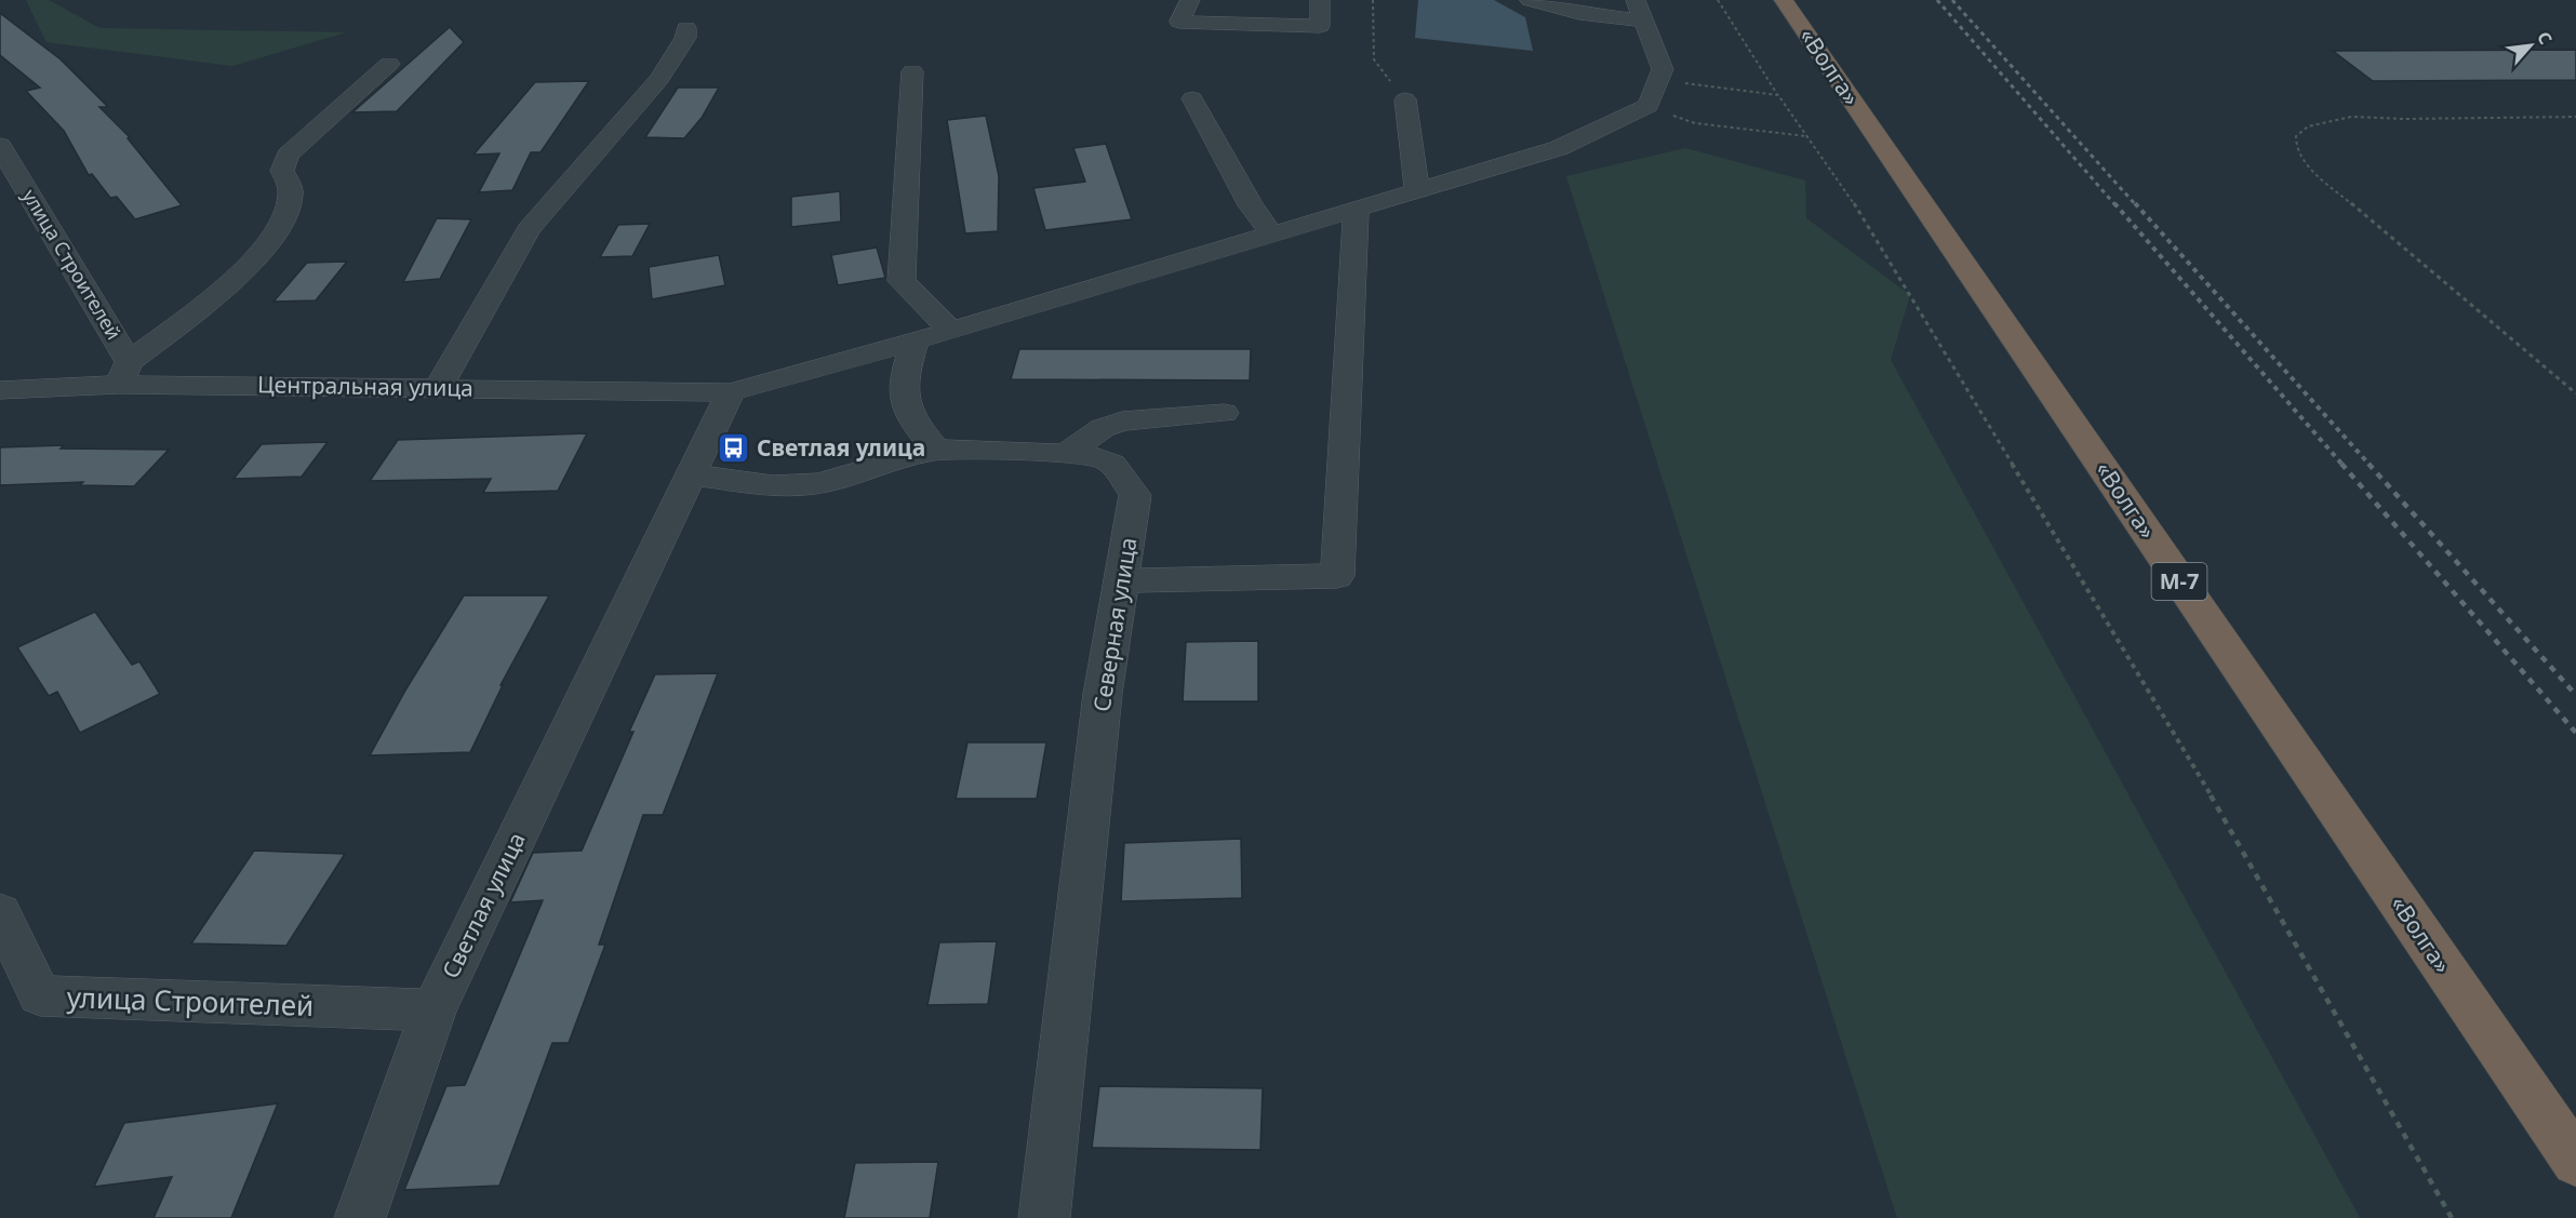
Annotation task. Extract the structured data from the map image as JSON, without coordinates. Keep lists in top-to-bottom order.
{
  "streets": {
    "highway": ["«Волга»", "М-7"],
    "street": [
      "улица Строителей",
      "Центральная улица",
      "Северная улица",
      "Светлая улица"
    ]
  },
  "crossings": [
    ["улица Строителей", "Центральная улица"],
    ["улица Строителей", "Светлая улица"],
    ["Центральная улица", "Светлая улица"],
    ["Северная улица", "Светлая улица"]
  ],
  "places": {
    "bus stop": ["Светлая улица"]
  },
  "north": "top right"
}
